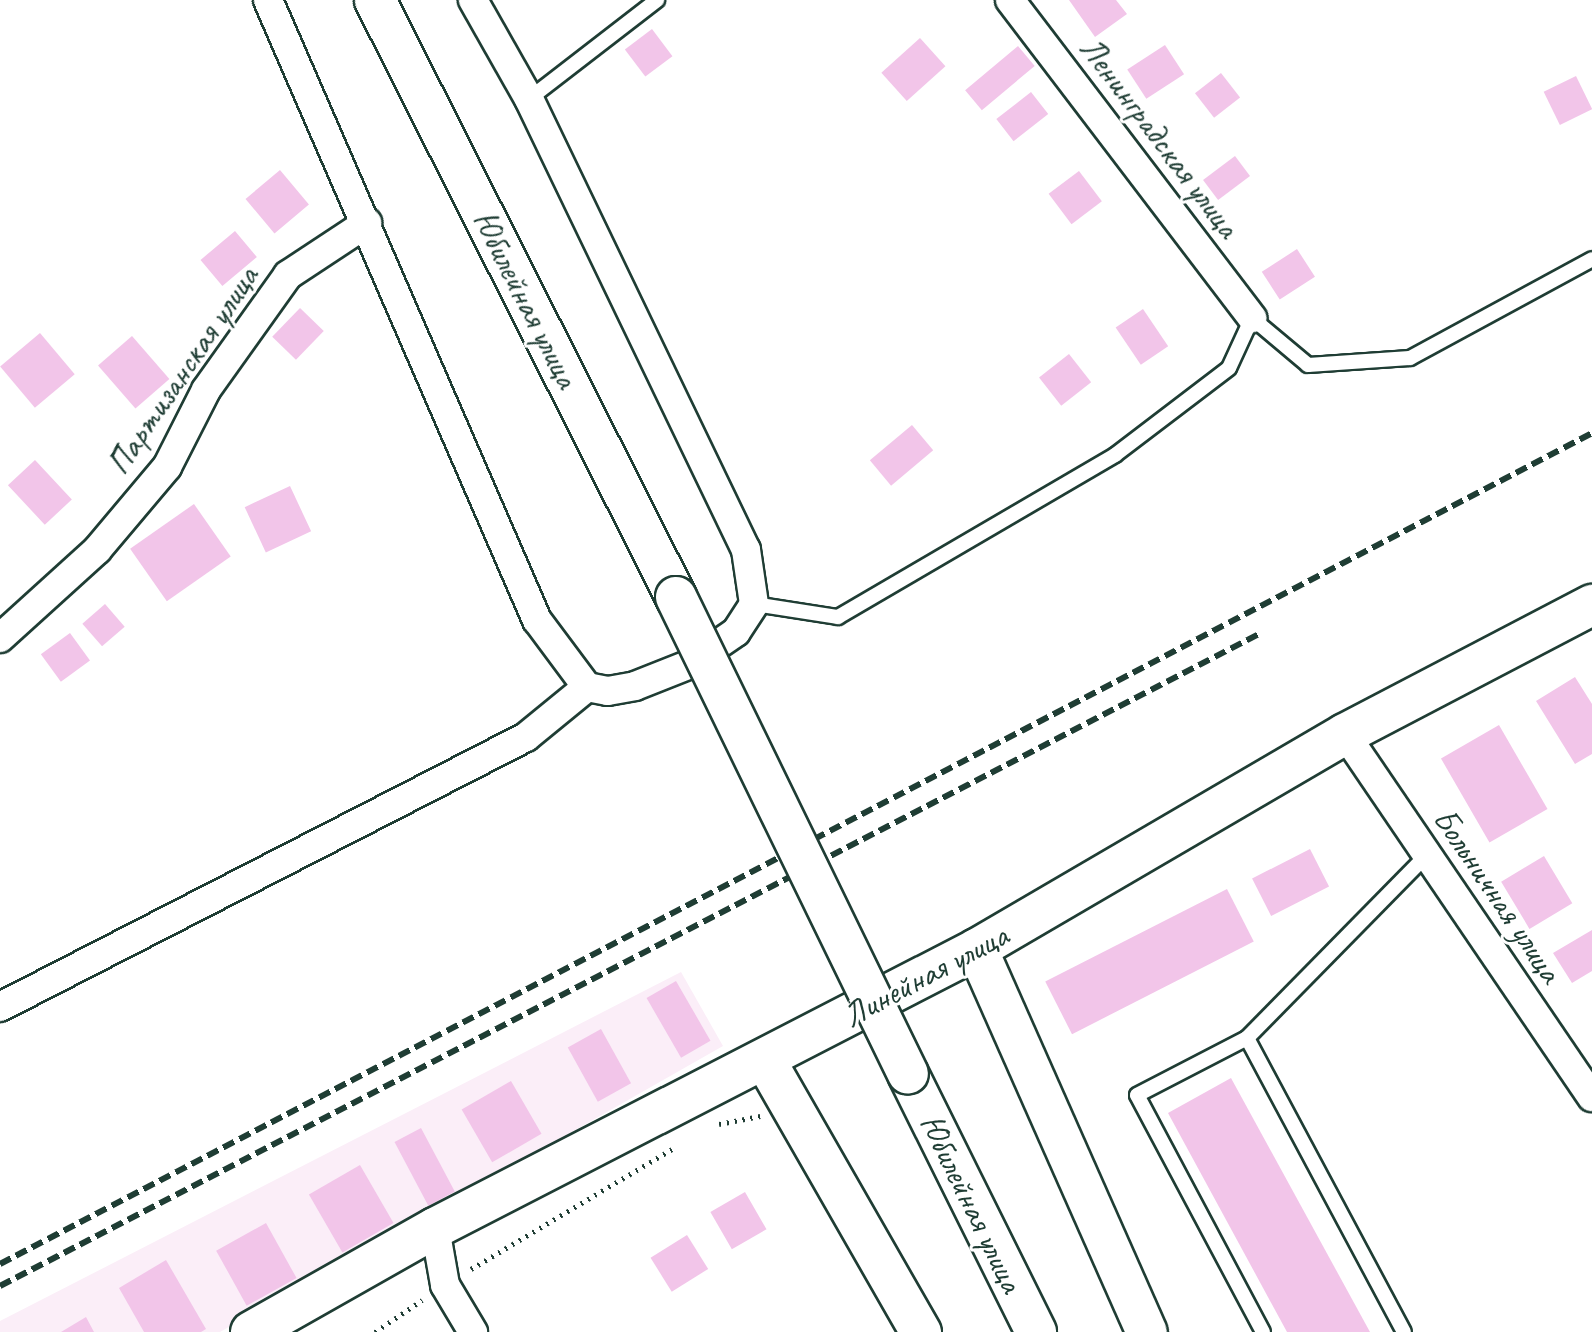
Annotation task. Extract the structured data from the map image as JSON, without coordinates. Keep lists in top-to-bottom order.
{
  "streets": {
    "main road": ["Юбилейная улица", "Линейная улица"],
    "street": ["Ленинградская улица", "Партизанская улица", "Больничная улица"]
  },
  "crossings": [
    ["Больничная улица", "Линейная улица"]
  ]
}
